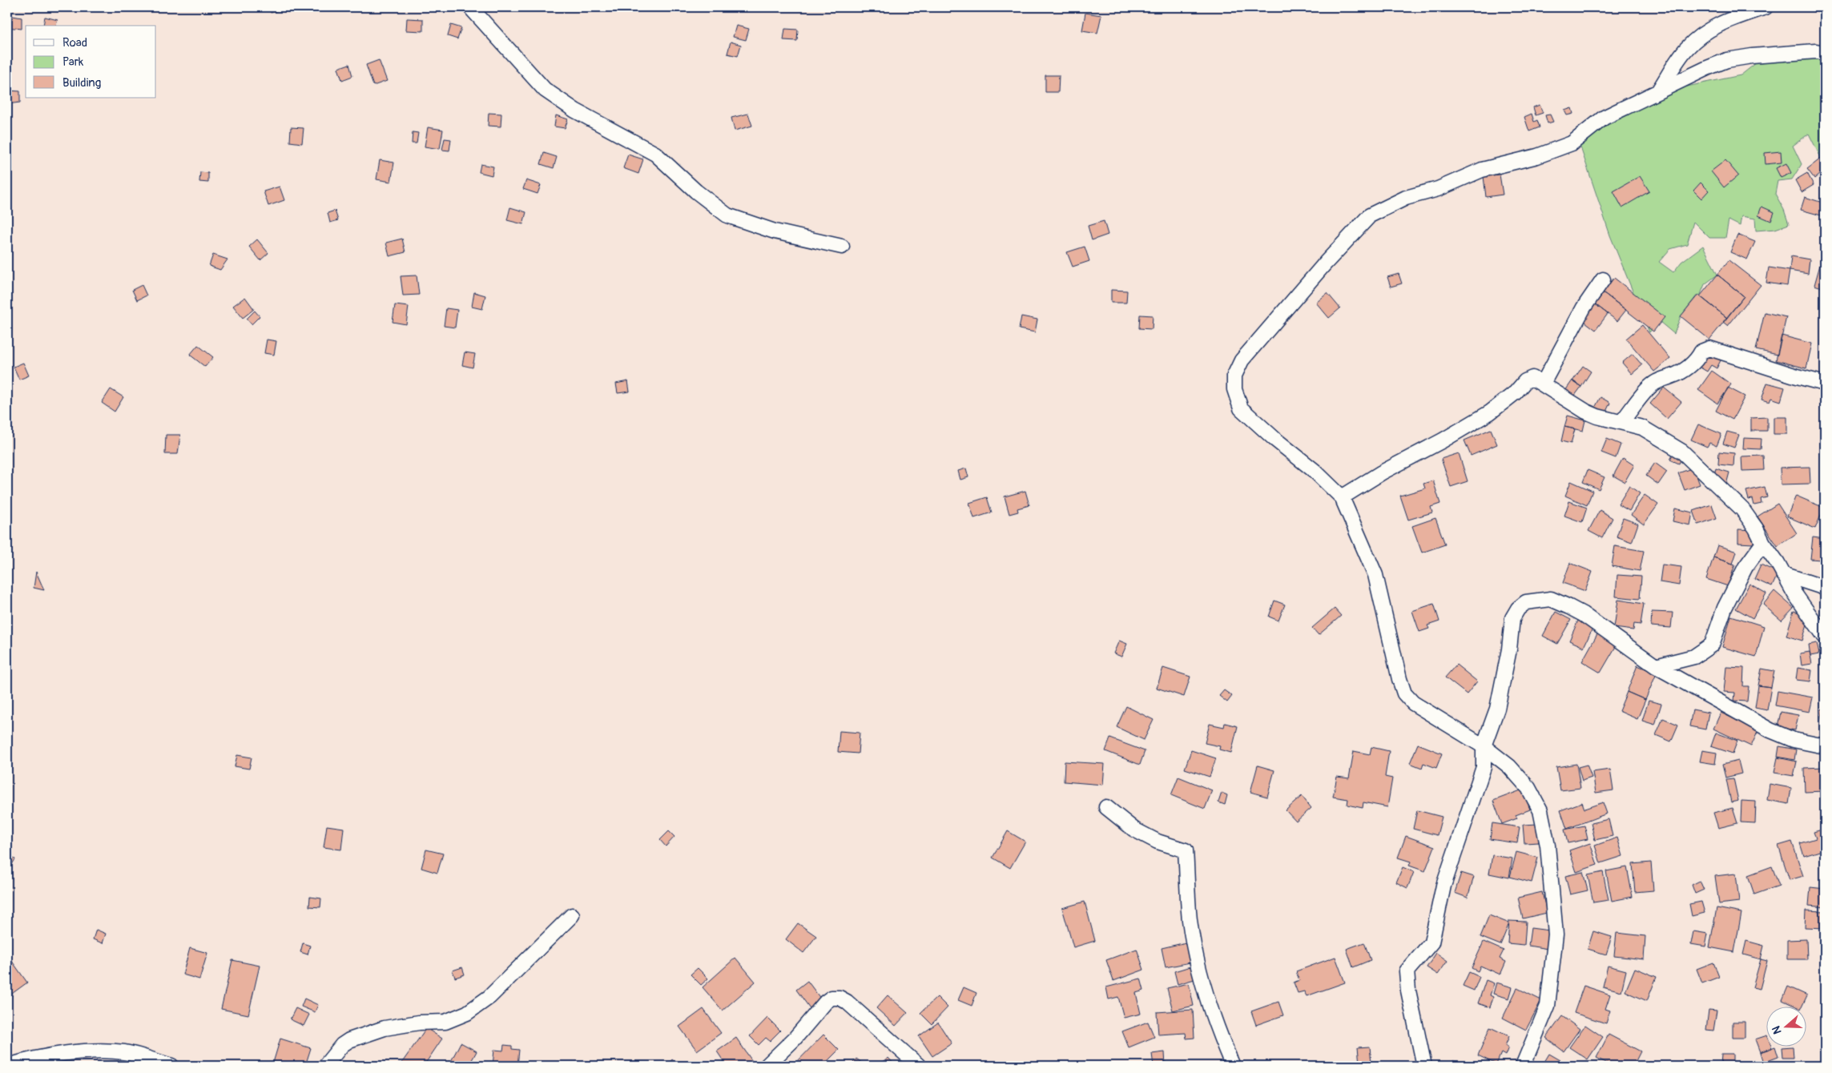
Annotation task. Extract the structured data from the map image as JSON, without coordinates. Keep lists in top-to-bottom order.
{
  "legend": ["Road", "Park", "Building"],
  "north": "left"
}
